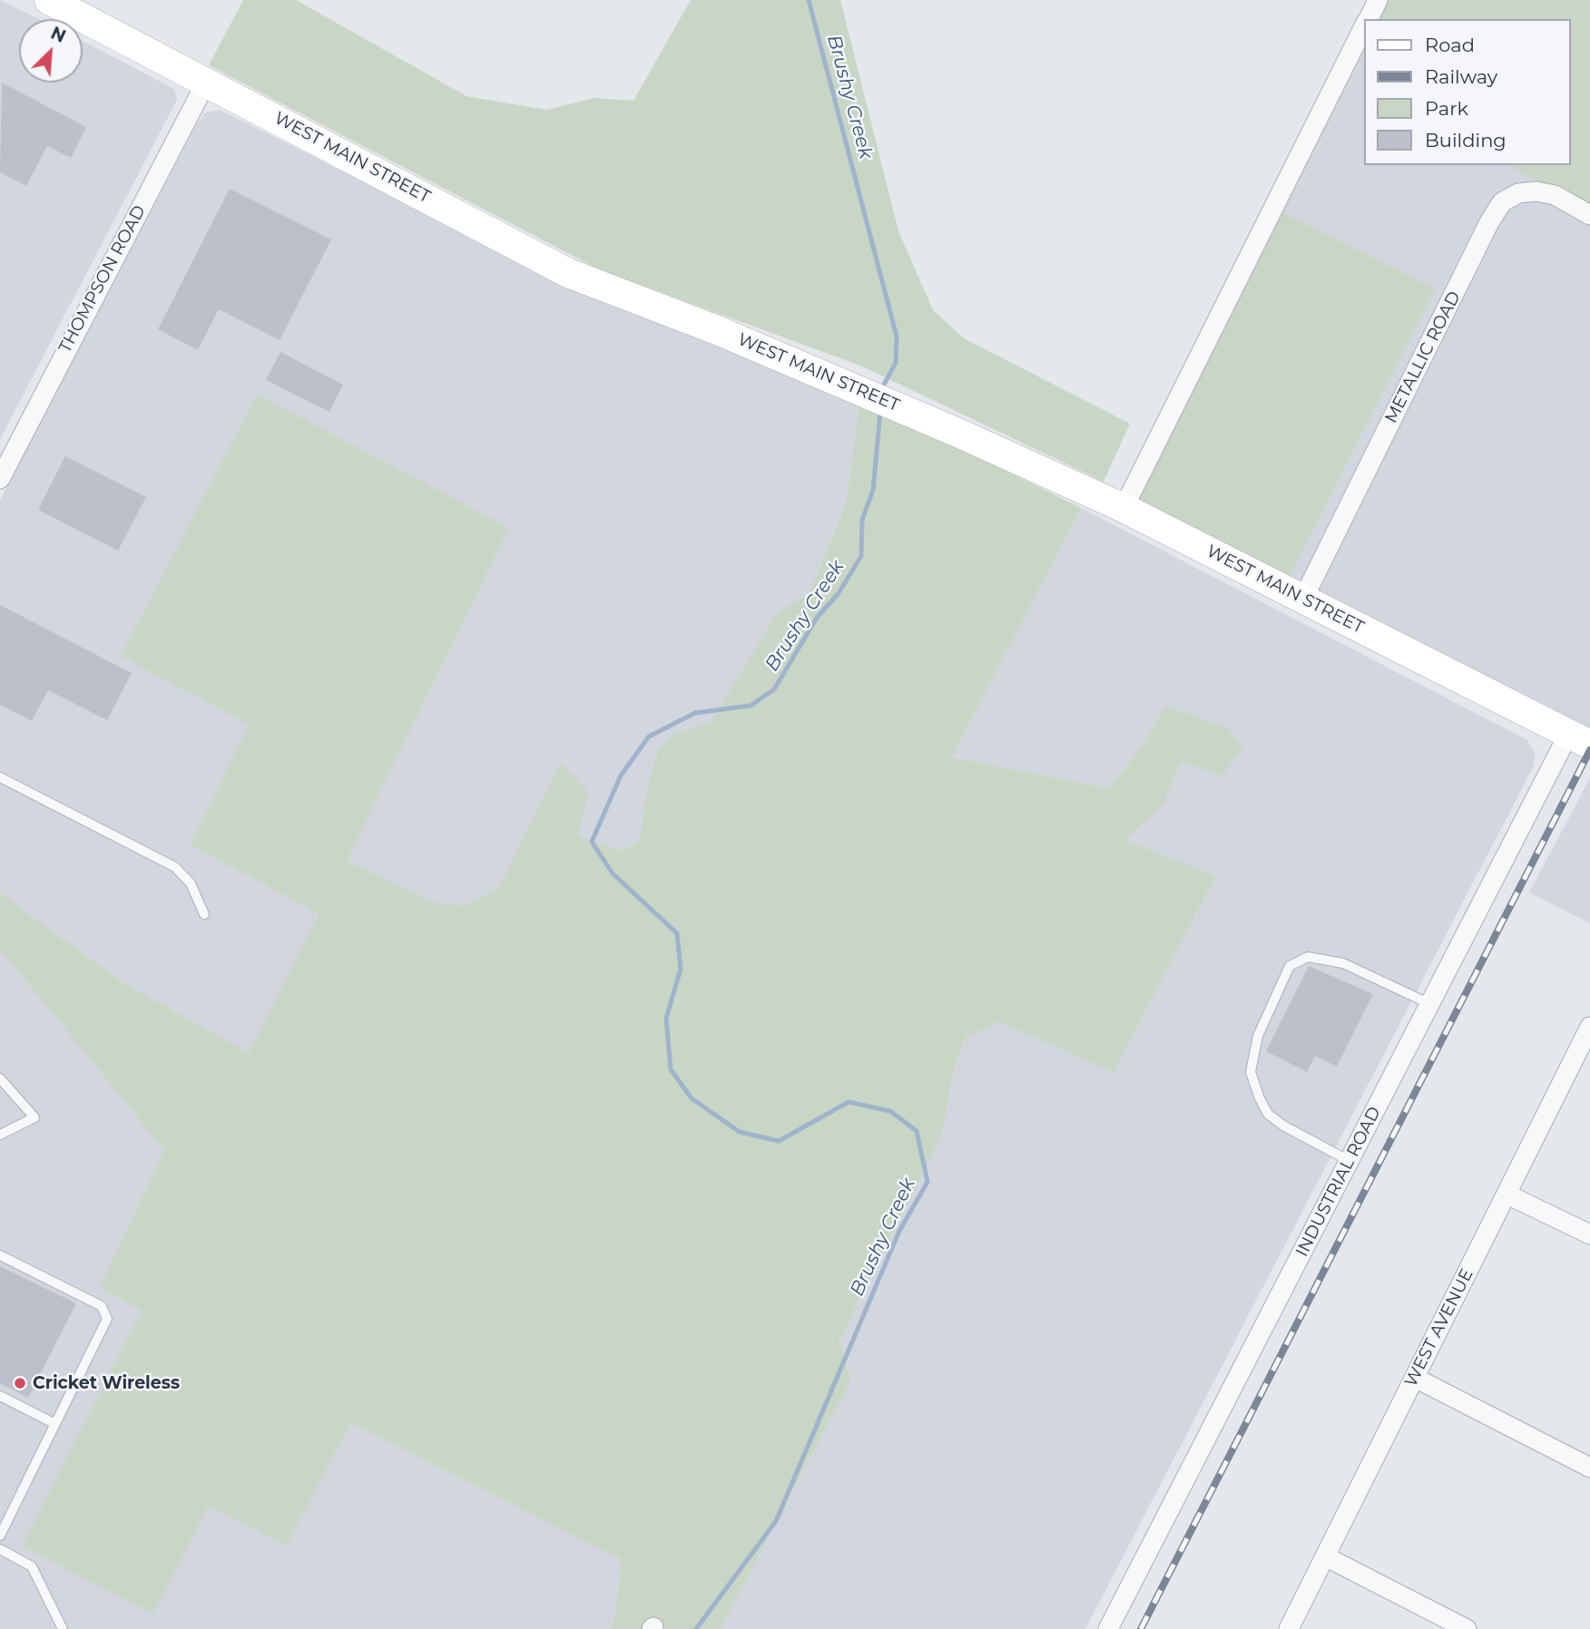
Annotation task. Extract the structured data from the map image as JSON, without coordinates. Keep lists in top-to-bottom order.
{
  "streets": {
    "main road": ["WEST MAIN STREET"],
    "street": [
      "THOMPSON ROAD",
      "METALLIC ROAD",
      "INDUSTRIAL ROAD",
      "WEST AVENUE"
    ]
  },
  "crossings": [
    ["WEST MAIN STREET", "THOMPSON ROAD"],
    ["WEST MAIN STREET", "METALLIC ROAD"],
    ["WEST MAIN STREET", "INDUSTRIAL ROAD"]
  ],
  "water": ["Brushy Creek"],
  "places": ["Cricket Wireless"],
  "legend": [
    "Road",
    "Railway",
    "Park",
    "Building"
  ],
  "north": "top right"
}
